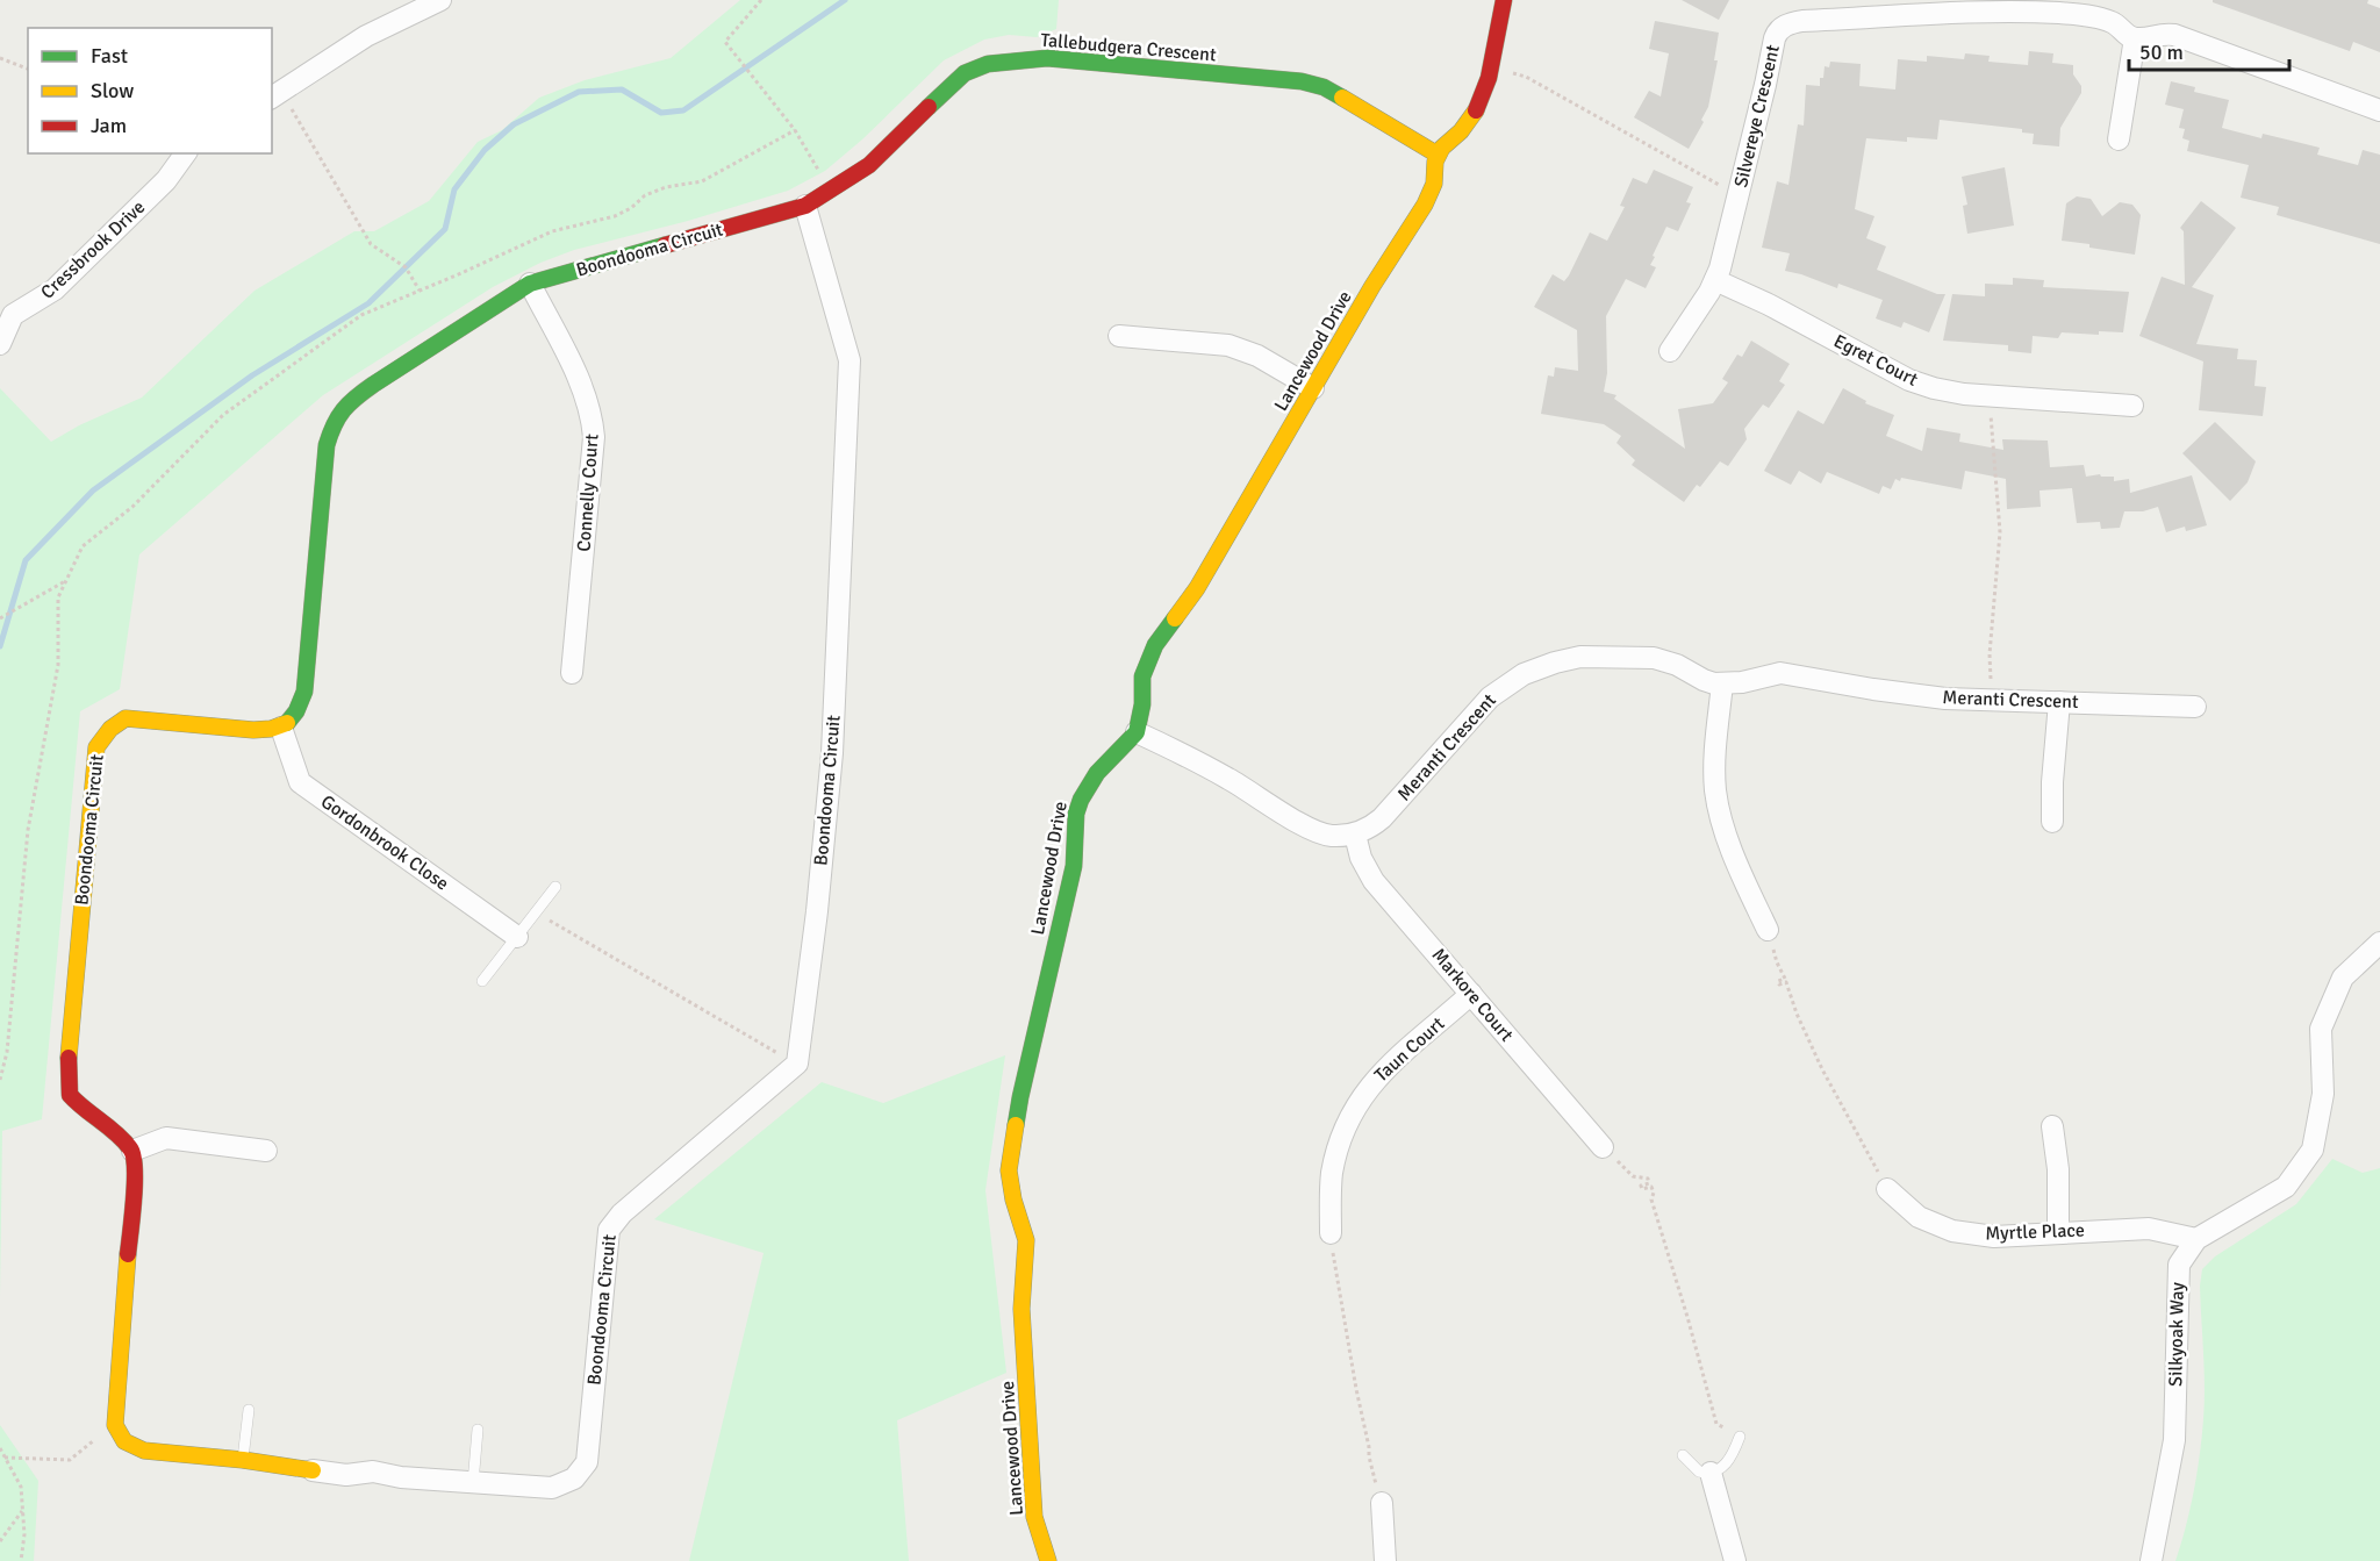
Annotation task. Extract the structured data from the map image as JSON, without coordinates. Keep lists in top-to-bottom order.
{
  "streets": {
    "street": [
      "Tallebudgera Crescent",
      "Silvereye Crescent",
      "Cressbrook Drive",
      "Boondooma Circuit",
      "Lancewood Drive",
      "Egret Court",
      "Connelly Court",
      "Meranti Crescent",
      "Gordonbrook Close",
      "Markore Court",
      "Taun Court",
      "Myrtle Place",
      "Silkyoak Way"
    ]
  },
  "crossings": [
    ["Tallebudgera Crescent", "Boondooma Circuit"],
    ["Tallebudgera Crescent", "Lancewood Drive"],
    ["Silvereye Crescent", "Egret Court"],
    ["Boondooma Circuit", "Connelly Court"],
    ["Boondooma Circuit", "Gordonbrook Close"],
    ["Meranti Crescent", "Markore Court"],
    ["Markore Court", "Taun Court"],
    ["Myrtle Place", "Silkyoak Way"]
  ],
  "legend": ["Fast", "Slow", "Jam"],
  "scale_bar": "50 m"
}
